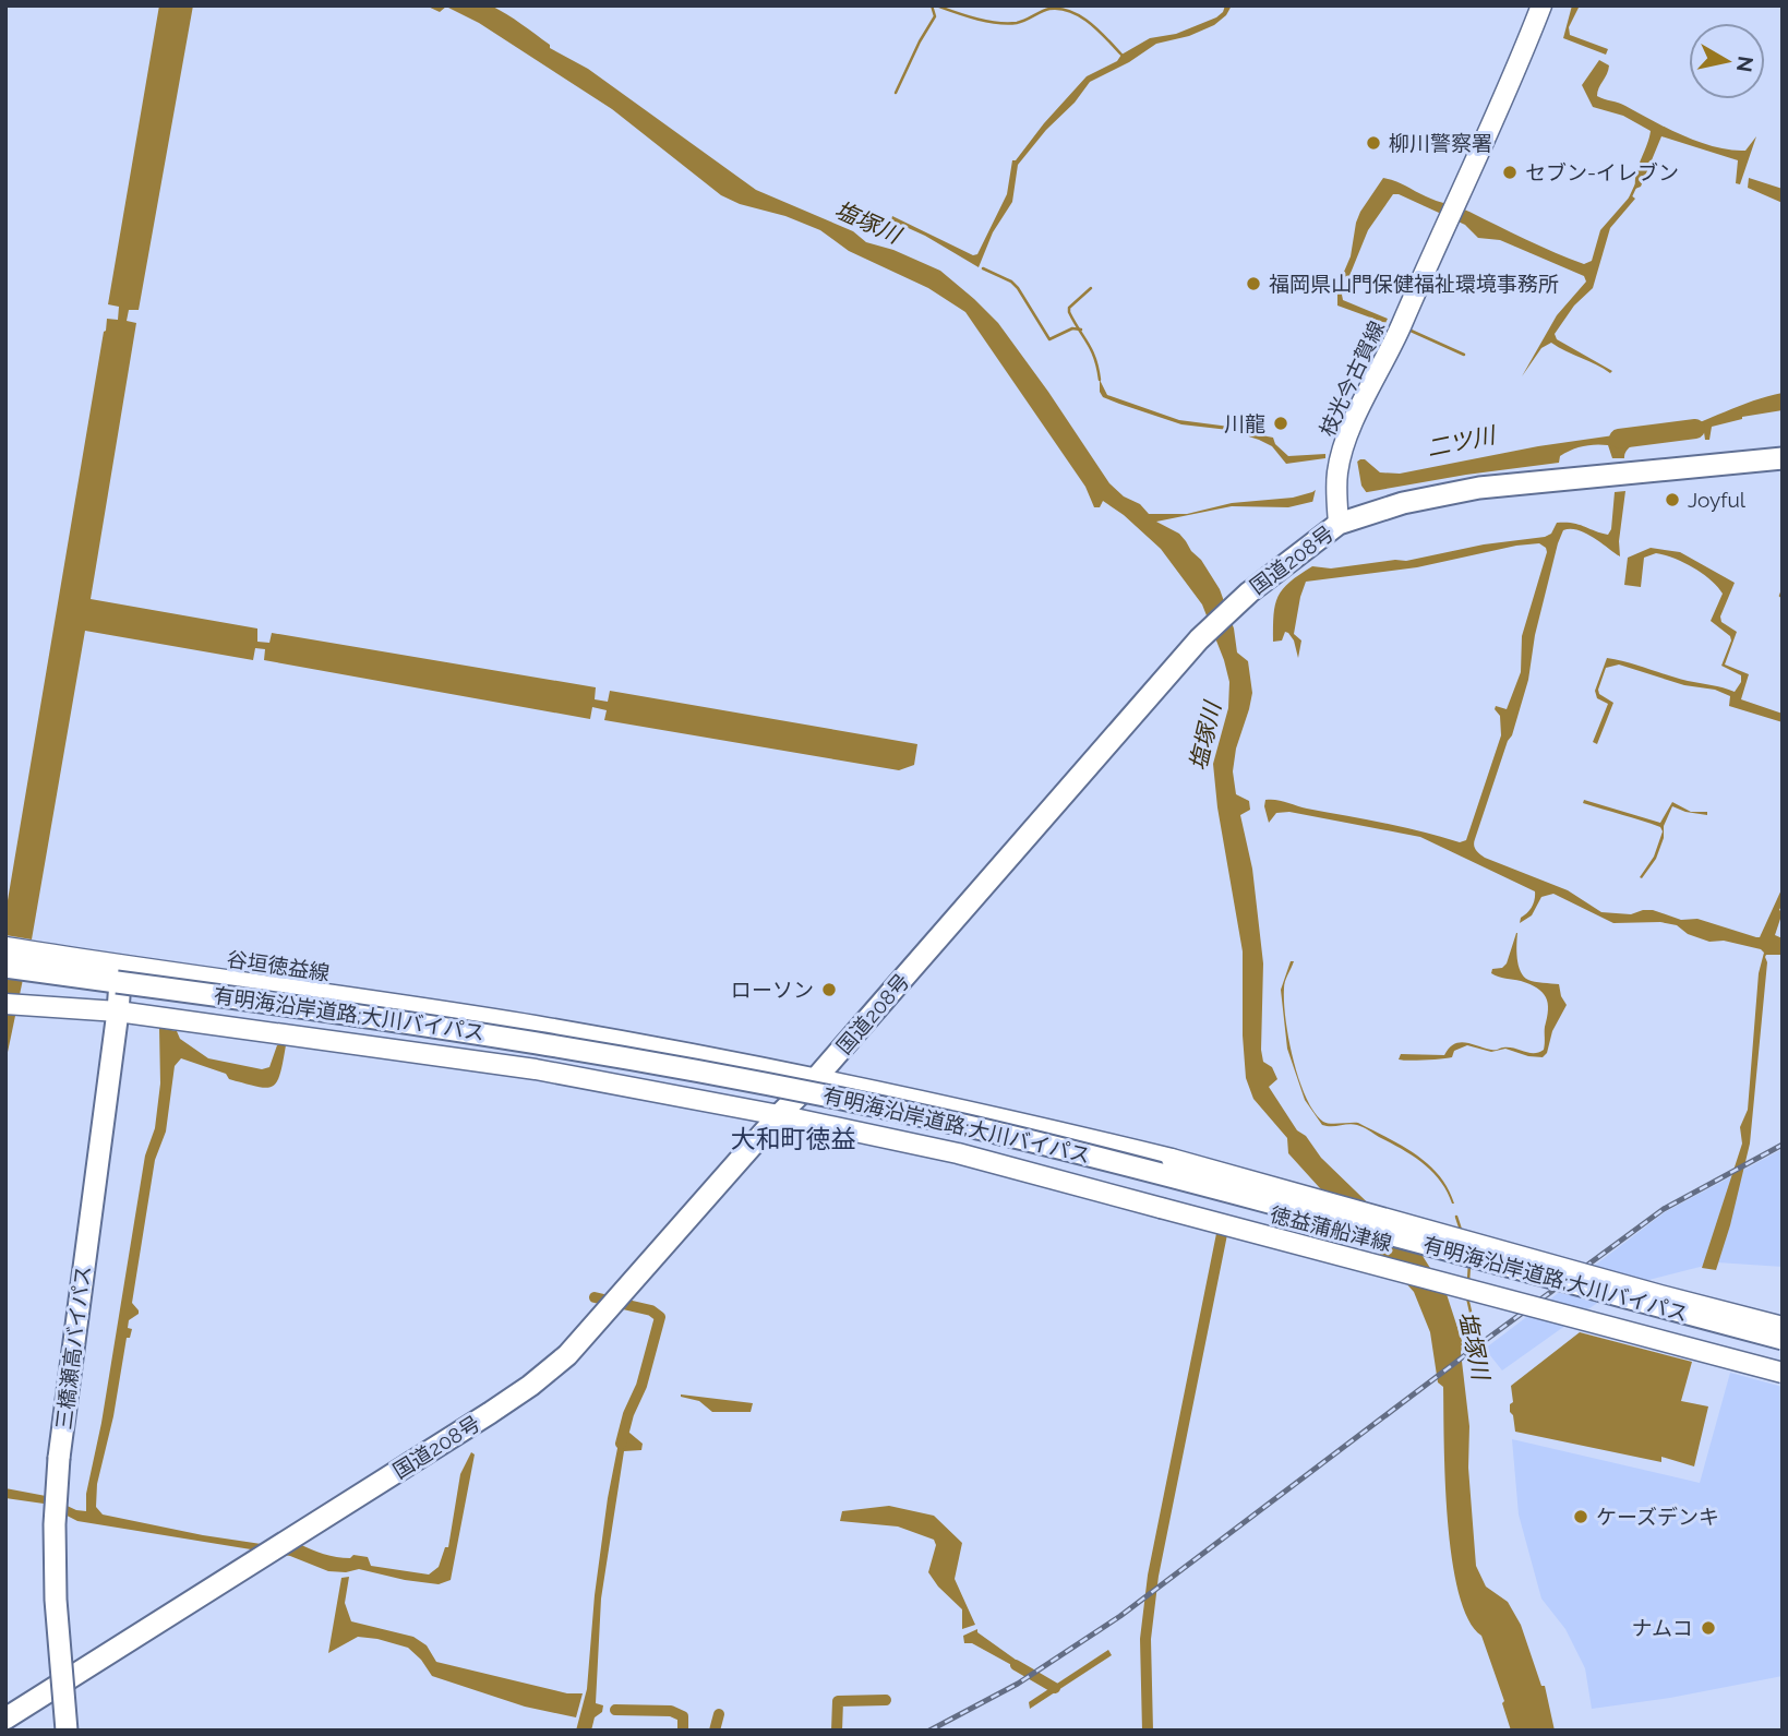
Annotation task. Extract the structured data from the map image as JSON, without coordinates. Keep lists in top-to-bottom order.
{
  "streets": {
    "highway": ["国道208号", "有明海沿岸道路;大川バイパス", "三橋瀬高バイパス"],
    "main road": ["枝光今古賀線", "谷垣徳益線", "徳益蒲船津線"]
  },
  "crossings": [
    ["枝光今古賀線", "国道208号"],
    ["国道208号", "谷垣徳益線"],
    ["国道208号", "徳益蒲船津線"],
    ["谷垣徳益線", "有明海沿岸道路;大川バイパス"],
    ["谷垣徳益線", "徳益蒲船津線"],
    ["谷垣徳益線", "三橋瀬高バイパス"],
    ["有明海沿岸道路;大川バイパス", "三橋瀬高バイパス"]
  ],
  "districts": ["大和町徳益"],
  "water": ["塩塚川", "二ツ川"],
  "places": [
    "柳川警察署",
    "セブン-イレブン",
    "福岡県山門保健福祉環境事務所",
    "川龍",
    "Joyful",
    "ローソン",
    "ケーズデンキ",
    "ナムコ"
  ],
  "north": "right"
}
